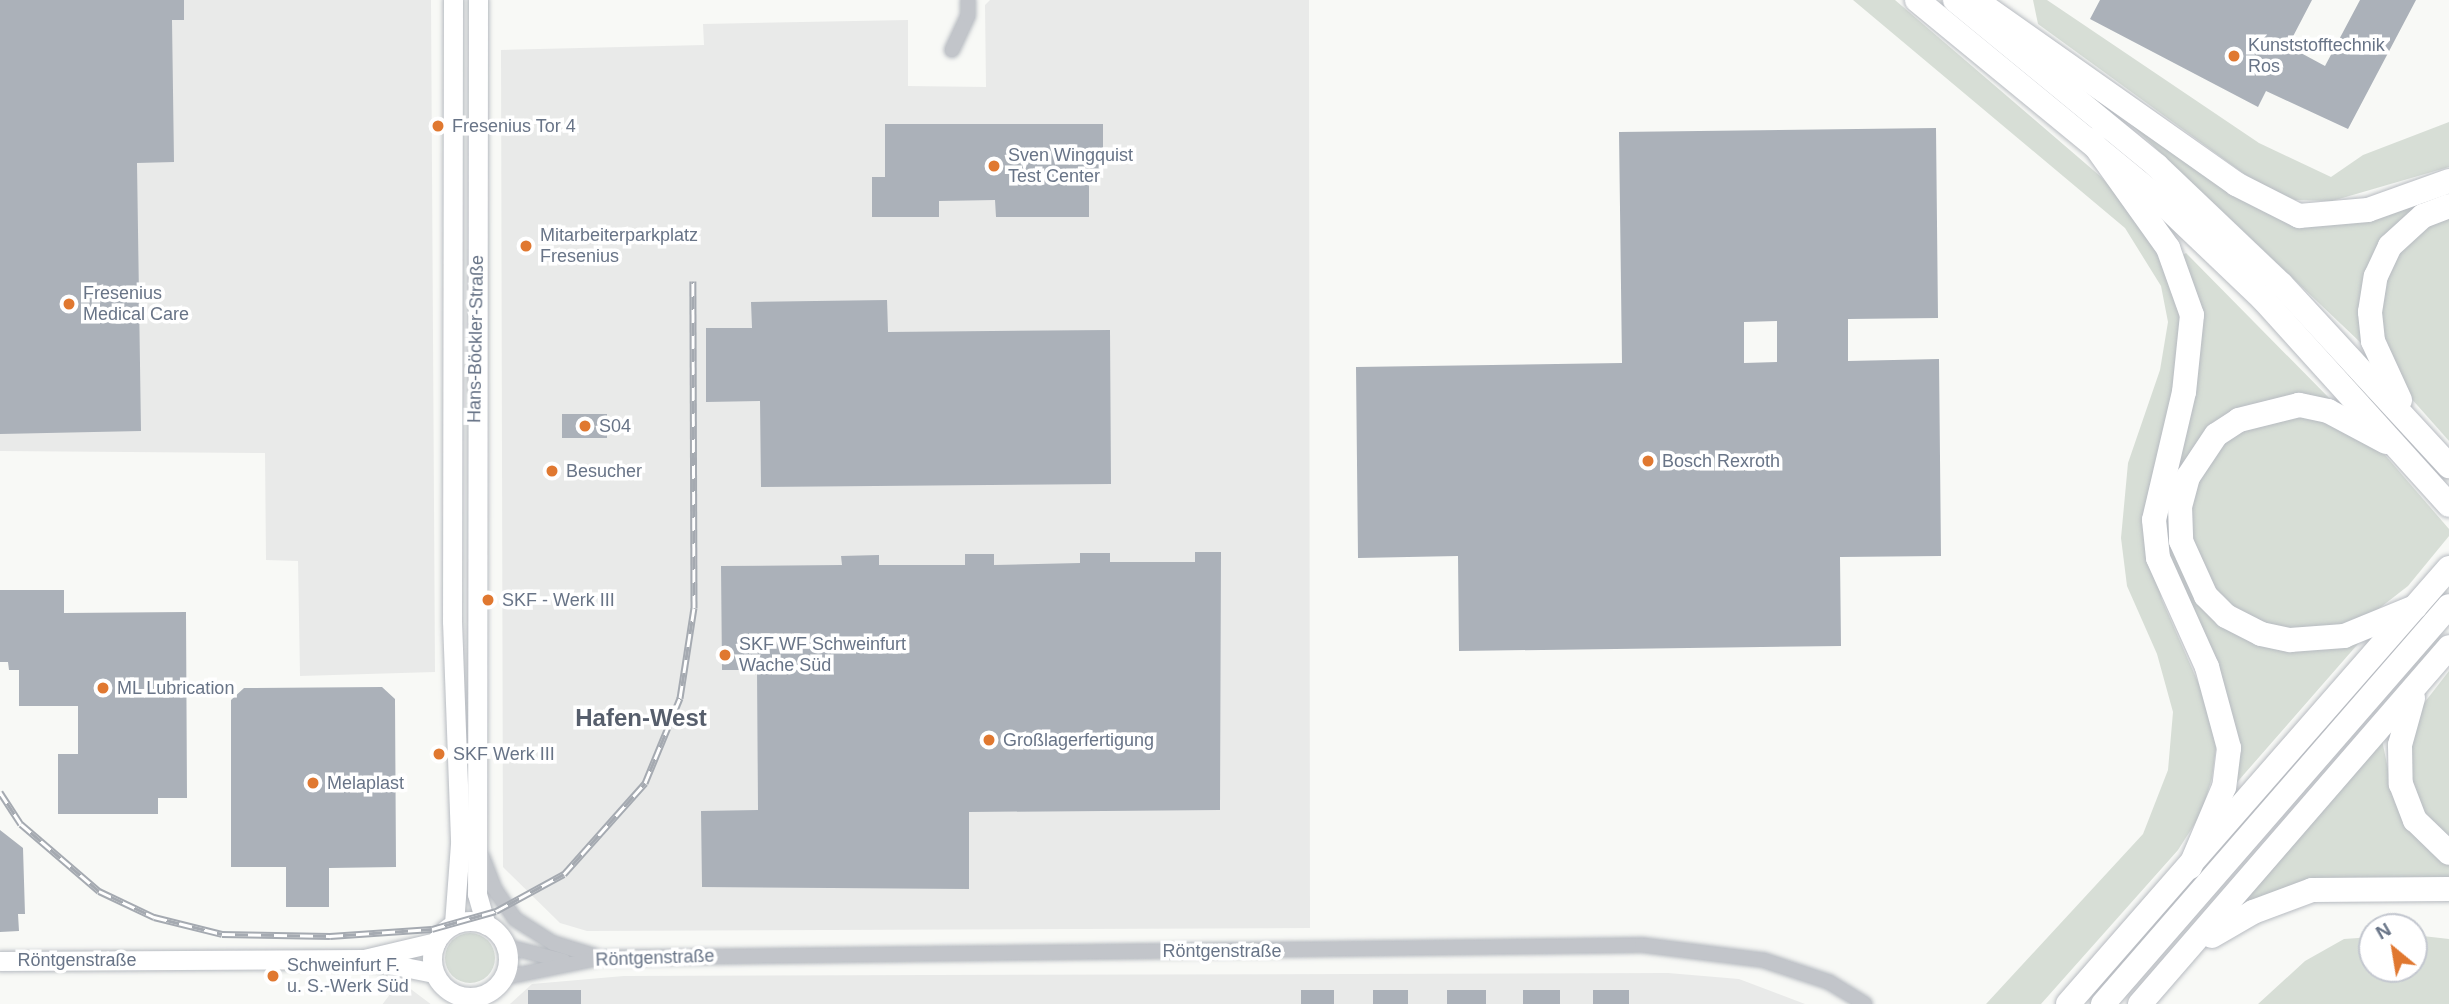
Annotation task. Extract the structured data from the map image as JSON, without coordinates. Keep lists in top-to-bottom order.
{
  "streets": {
    "street": ["Hans-Böckler-Straße", "Röntgenstraße"]
  },
  "crossings": [
    ["Hans-Böckler-Straße", "Röntgenstraße"]
  ],
  "districts": ["Hafen-West"],
  "places": [
    "Kunststofftechnik Ros",
    "Fresenius Tor 4",
    "Sven Wingquist Test Center",
    "Mitarbeiterparkplatz Fresenius",
    "Fresenius Medical Care",
    "S04",
    "Bosch Rexroth",
    "Besucher",
    "SKF - Werk III",
    "SKF WF Schweinfurt Wache Süd",
    "ML Lubrication",
    "Großlagerfertigung",
    "SKF Werk III",
    "Melaplast",
    "Schweinfurt F. u. S.-Werk Süd"
  ],
  "north": "top left"
}
